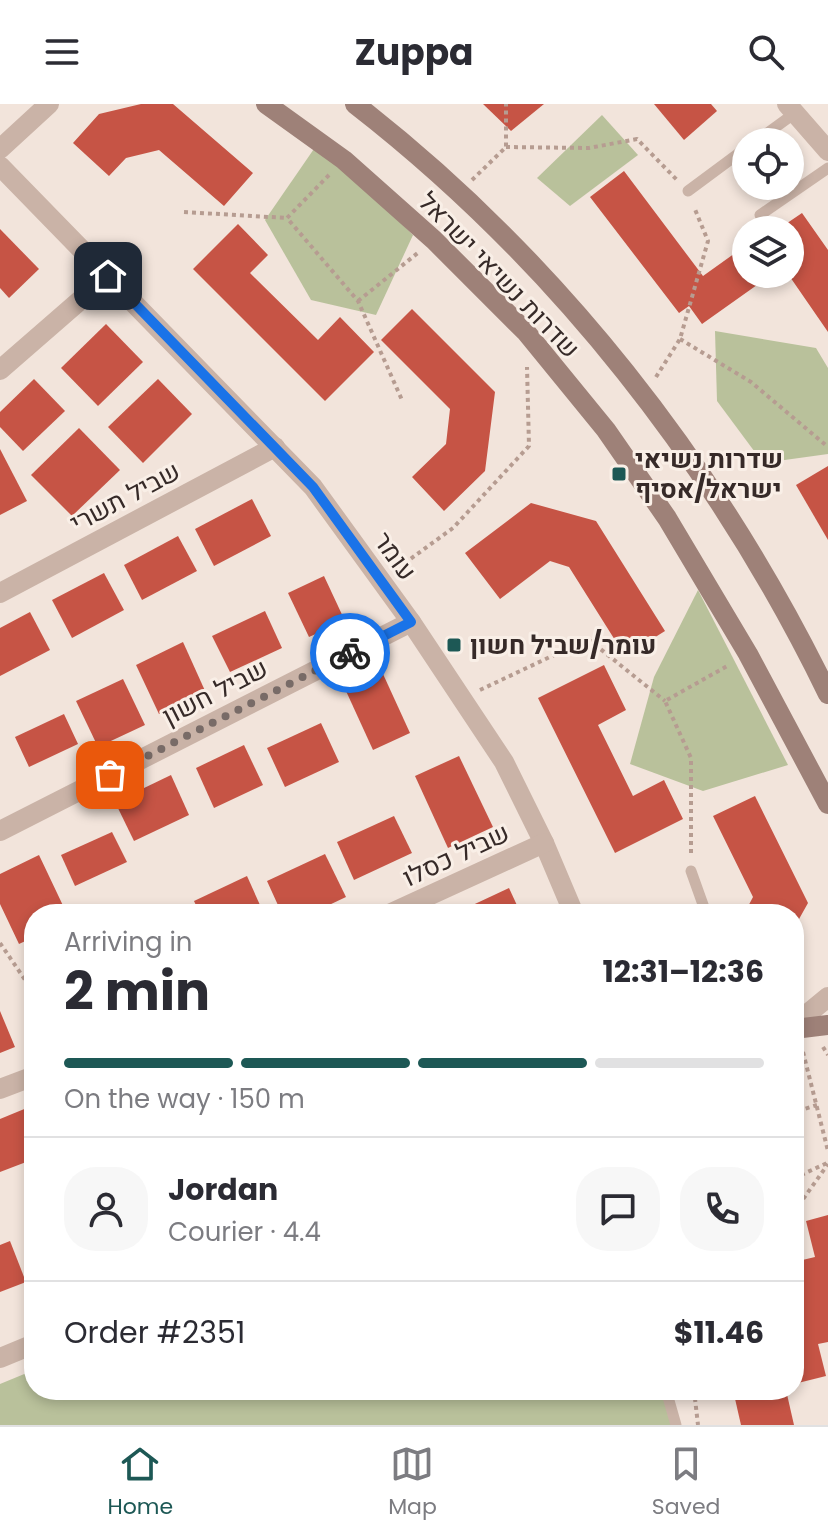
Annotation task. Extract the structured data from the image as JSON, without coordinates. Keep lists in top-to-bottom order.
{
  "streets": {
    "street": [
      "שדרות נשיאי ישראל",
      "שביל תשרי",
      "עומר",
      "שביל חשון",
      "שביל כסלו"
    ]
  },
  "crossings": [
    ["שביל תשרי", "עומר"],
    ["עומר", "שביל חשון"],
    ["עומר", "שביל כסלו"]
  ],
  "places": {
    "transit": ["שדרות נשיאי ישראל/אסיף", "עומר/שביל חשון"]
  },
  "page": {
    "header": "Zuppa",
    "heading": ["2 min", "Arriving in", "12:31–12:36"],
    "panel": [
      "Jordan",
      "Courier · 4.4",
      "Order #2351",
      "$11.46"
    ],
    "bar": "On the way · 150 m",
    "tabs": ["Home", "Map", "Saved"]
  }
}
